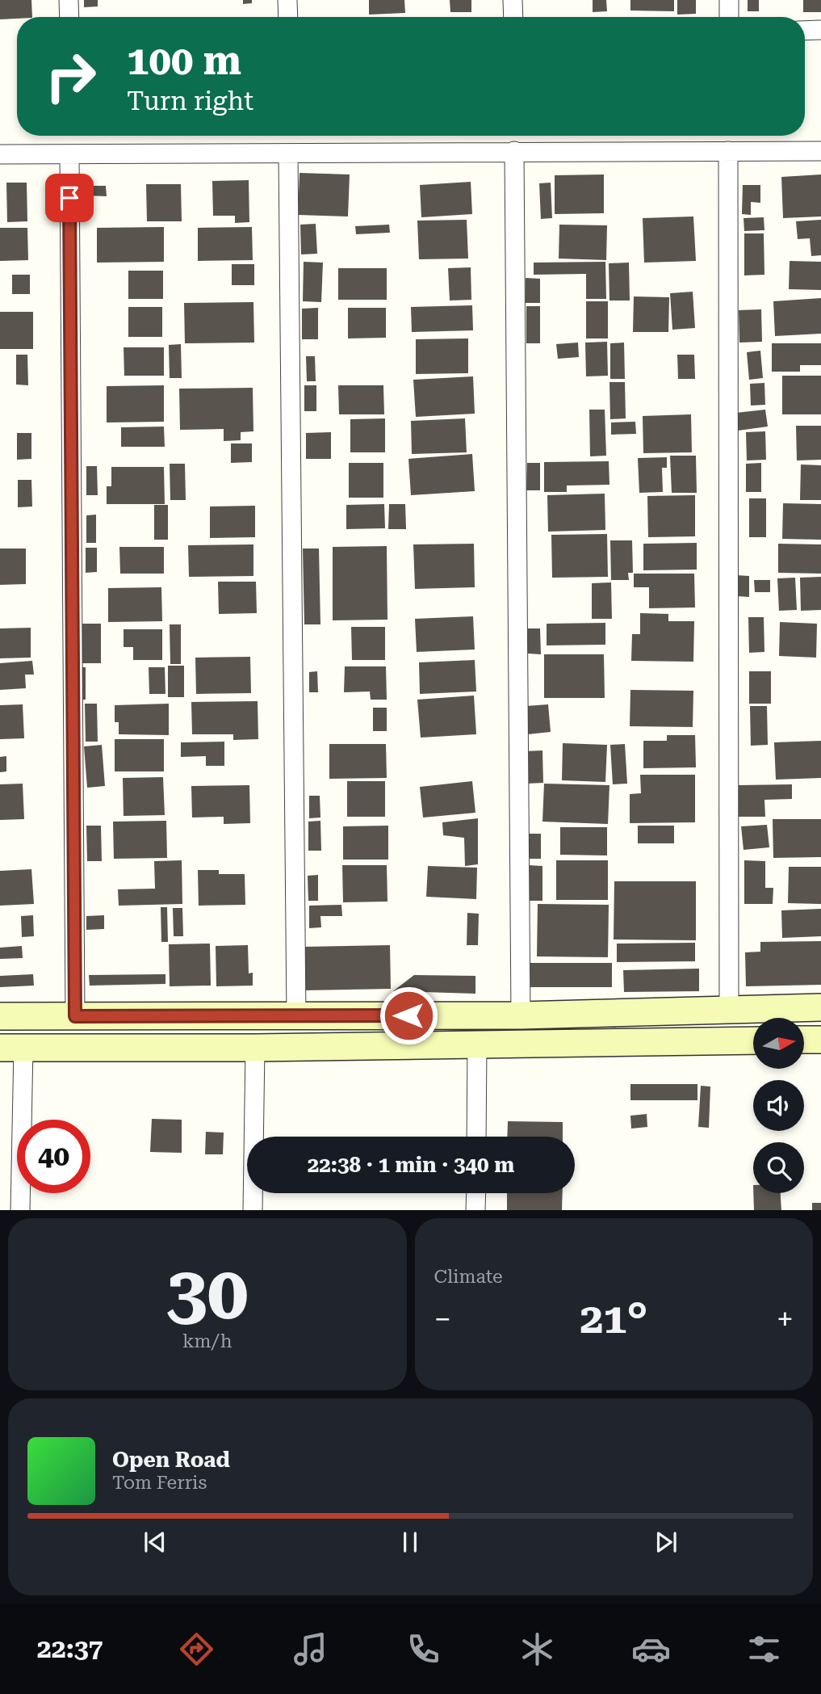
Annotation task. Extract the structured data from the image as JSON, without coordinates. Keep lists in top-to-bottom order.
{
  "north": "right",
  "page": {
    "turn": ["100 m", "Turn right"],
    "limit": "40",
    "trip": "22:38 · 1 min · 340 m",
    "tile": [
      ["30", "km/h"],
      "Climate"
    ],
    "heat": ["−", "21°", "+"],
    "song": ["Open Road", "Tom Ferris"],
    "tabs": "22:37"
  }
}
